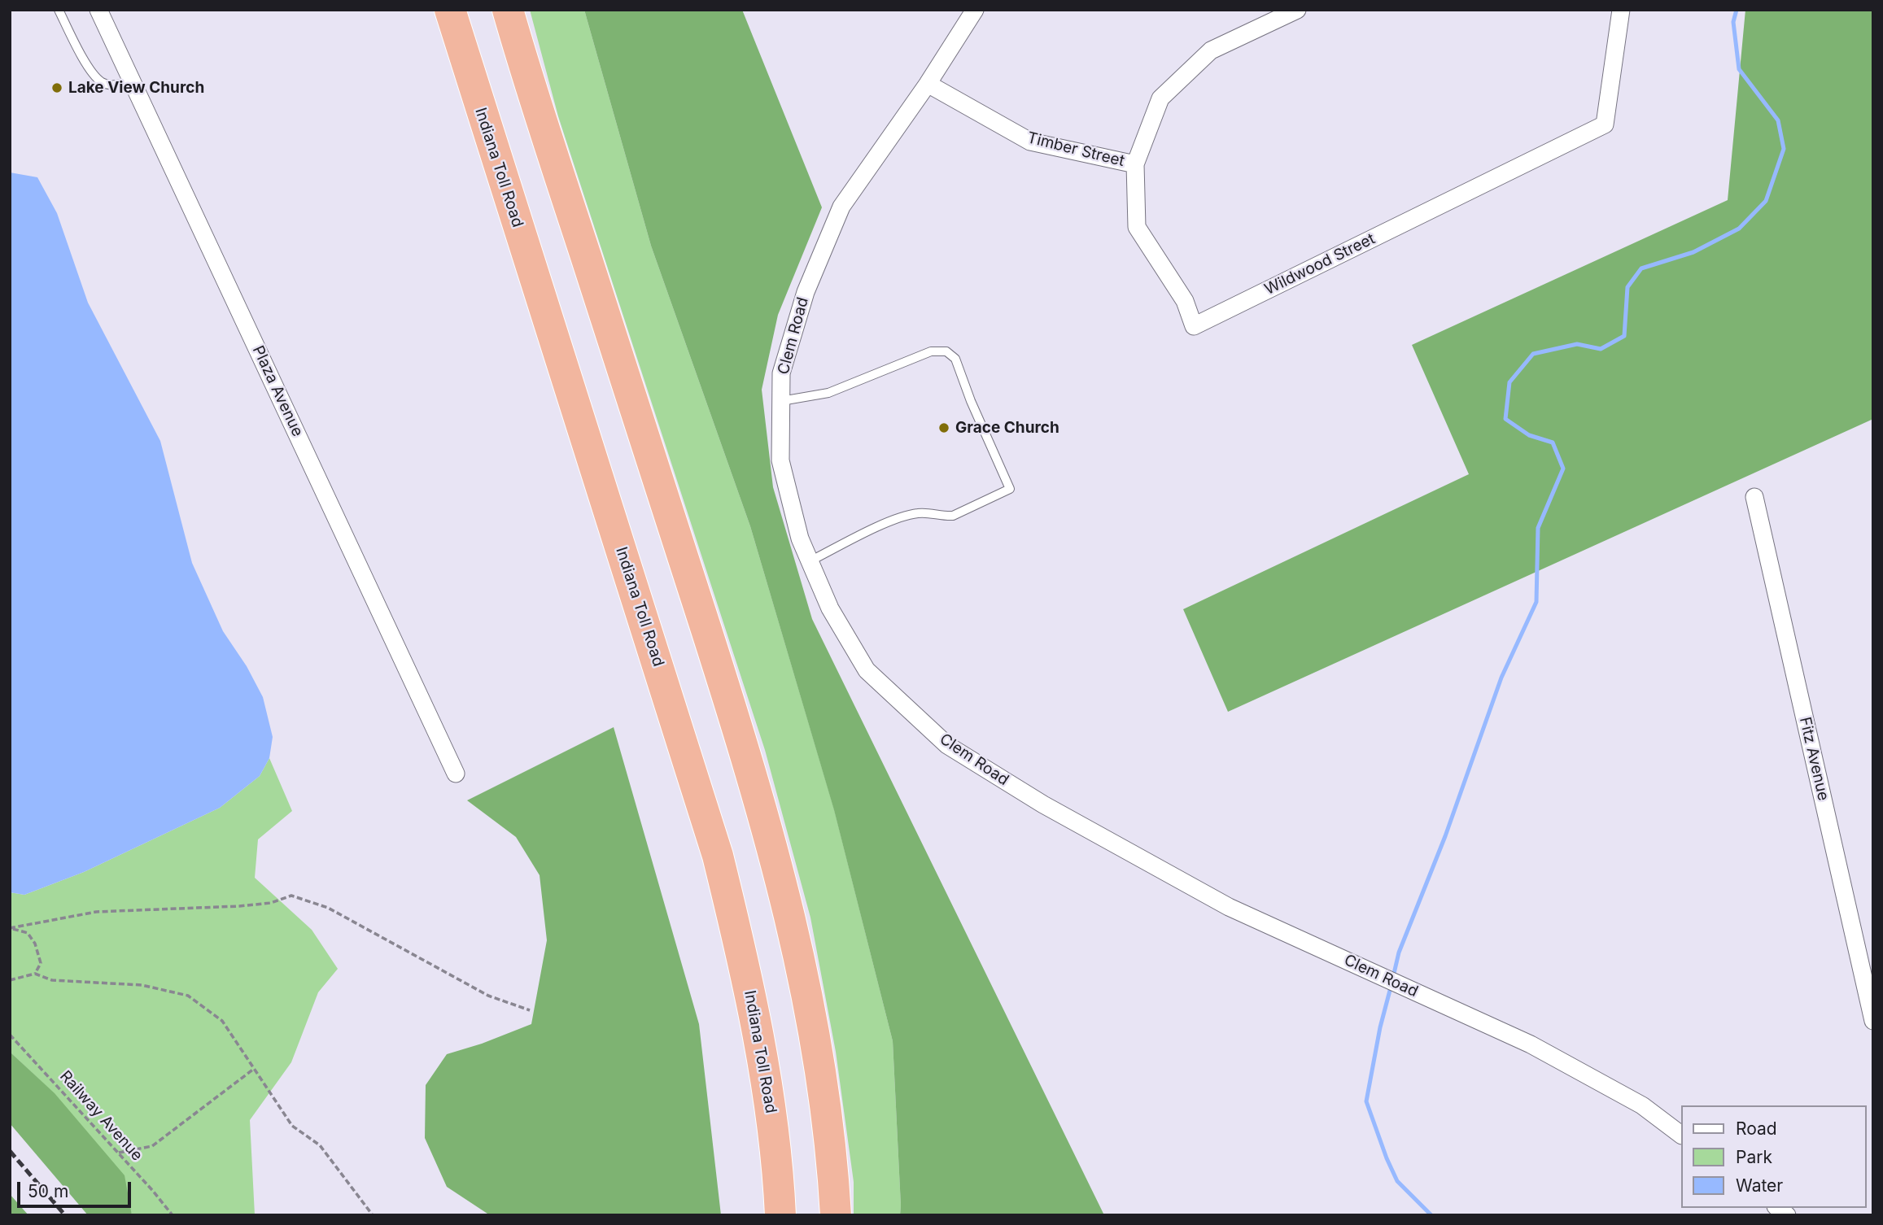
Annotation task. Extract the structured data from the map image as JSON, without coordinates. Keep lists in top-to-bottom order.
{
  "streets": {
    "highway": ["Indiana Toll Road"],
    "street": [
      "Timber Street",
      "Wildwood Street",
      "Clem Road",
      "Plaza Avenue",
      "Fitz Avenue"
    ],
    "path": ["Railway Avenue"]
  },
  "crossings": [
    ["Timber Street", "Wildwood Street"],
    ["Timber Street", "Clem Road"]
  ],
  "places": ["Lake View Church", "Grace Church"],
  "legend": ["Road", "Park", "Water"],
  "scale_bar": "50 m"
}
